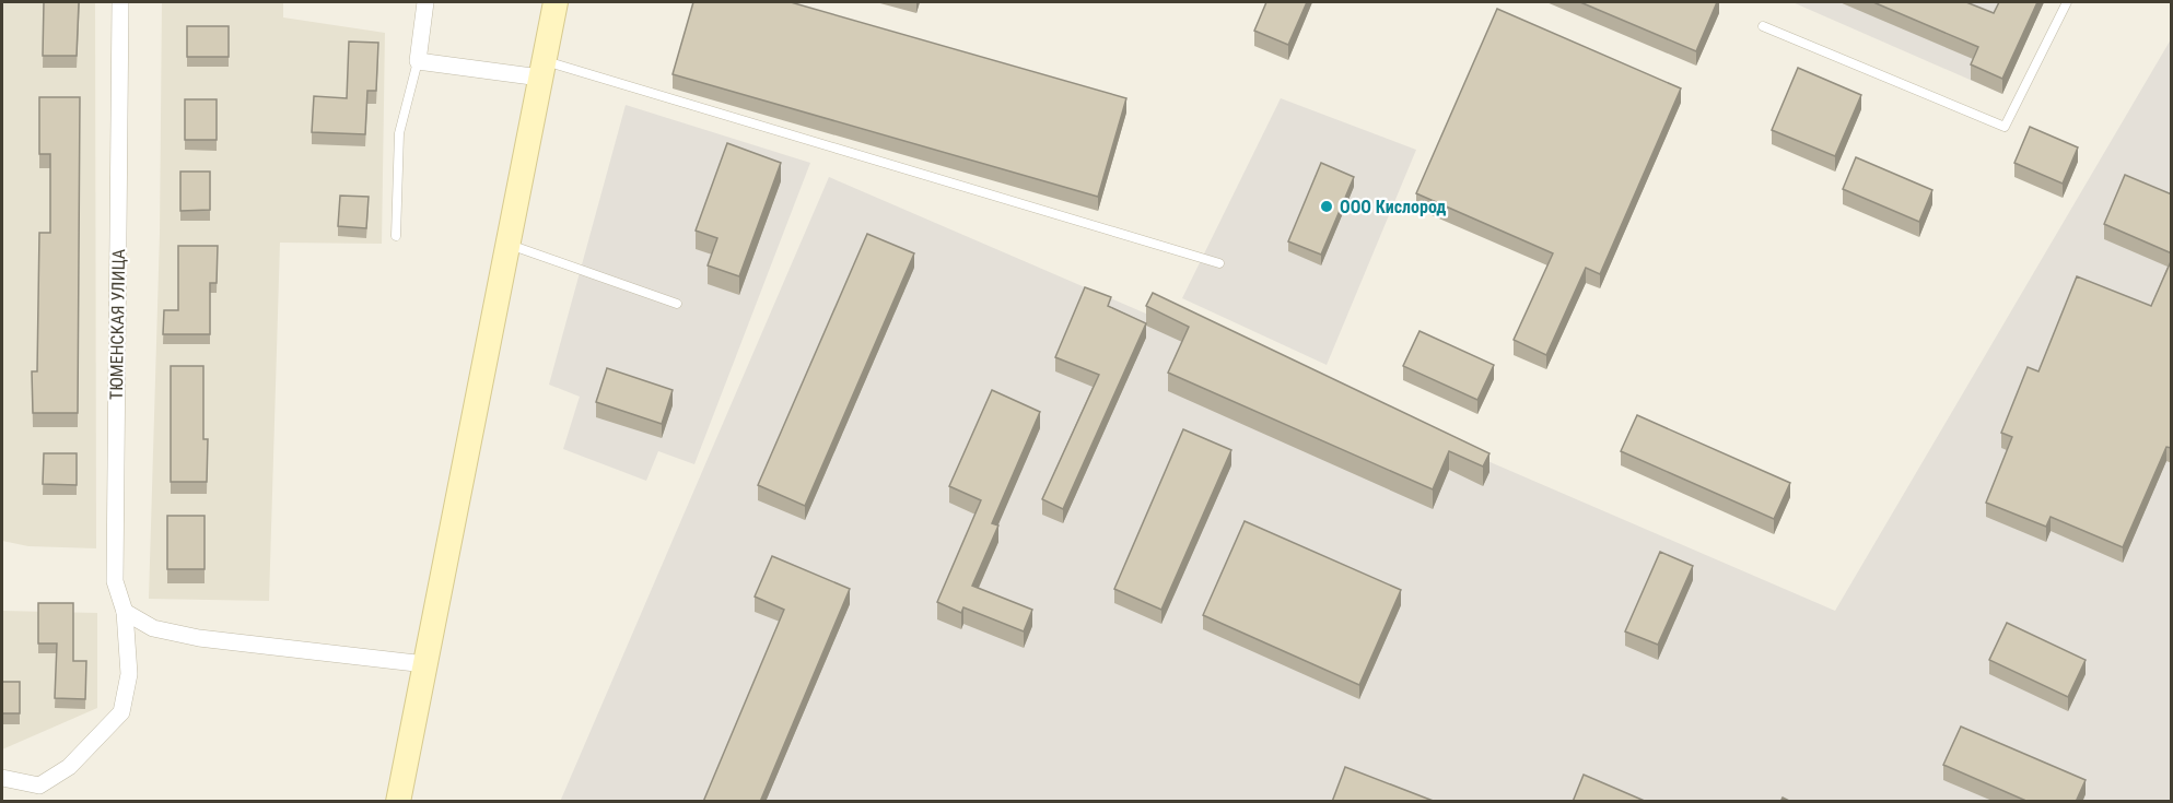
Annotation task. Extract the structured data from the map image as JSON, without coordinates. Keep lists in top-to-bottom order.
{
  "streets": {
    "street": ["ТЮМЕНСКАЯ УЛИЦА"]
  },
  "places": ["ООО Кислород"]
}
